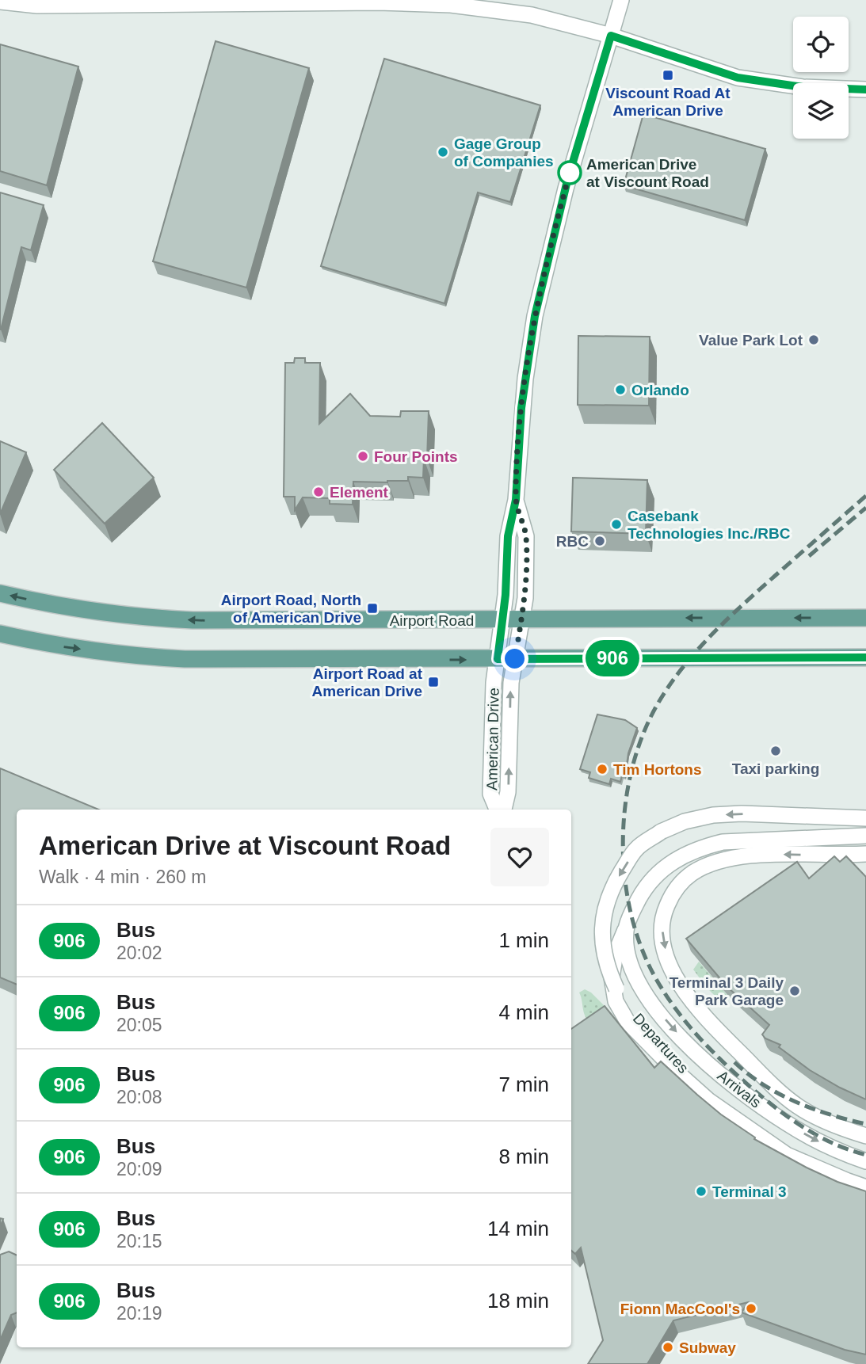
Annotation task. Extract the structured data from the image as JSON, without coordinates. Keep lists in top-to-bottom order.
{
  "streets": {
    "main road": ["Airport Road"],
    "street": ["American Drive", "Departures", "Arrivals"]
  },
  "crossings": [
    ["Airport Road", "American Drive"]
  ],
  "one_way": ["Arrivals"],
  "places": {
    "transit": ["Viscount Road At American Drive", "Airport Road, North of American Drive", "Airport Road at American Drive"],
    "other": [
      "Gage Group of Companies",
      "American Drive at Viscount Road",
      "Value Park Lot",
      "Orlando",
      "Four Points",
      "Element",
      "Casebank Technologies Inc./RBC",
      "RBC",
      "Taxi parking",
      "Tim Hortons",
      "Terminal 3 Daily Park Garage",
      "Terminal 3",
      "Fionn MacCool's",
      "Subway"
    ]
  },
  "lines": ["bus line 906"],
  "page": {
    "on_map": "906",
    "heading": ["American Drive at Viscount Road", "Walk · 4 min · 260 m"],
    "list": [
      {
        "mark": "906",
        "name": "Bus",
        "note": "20:02",
        "value": "1 min"
      },
      {
        "mark": "906",
        "name": "Bus",
        "note": "20:05",
        "value": "4 min"
      },
      {
        "mark": "906",
        "name": "Bus",
        "note": "20:08",
        "value": "7 min"
      },
      {
        "mark": "906",
        "name": "Bus",
        "note": "20:09",
        "value": "8 min"
      },
      {
        "mark": "906",
        "name": "Bus",
        "note": "20:15",
        "value": "14 min"
      },
      {
        "mark": "906",
        "name": "Bus",
        "note": "20:19",
        "value": "18 min"
      }
    ]
  }
}
